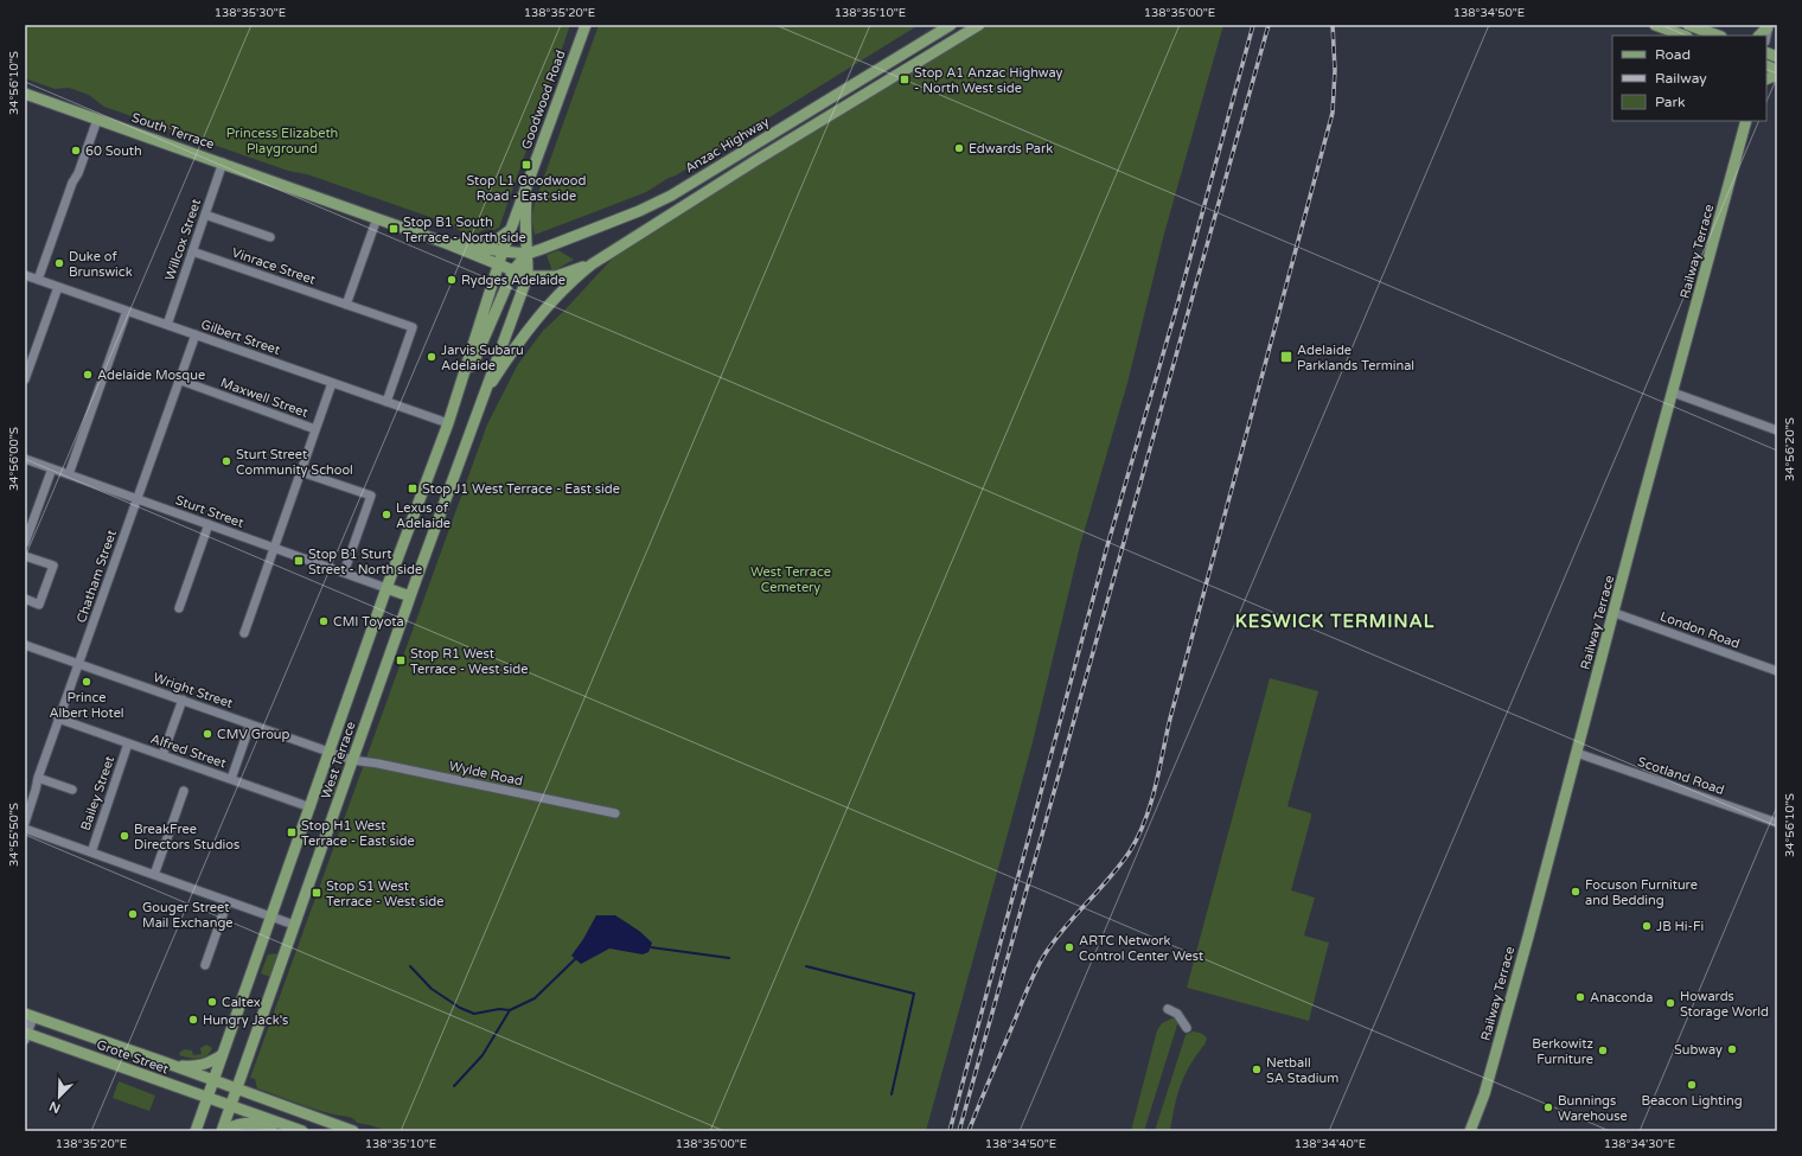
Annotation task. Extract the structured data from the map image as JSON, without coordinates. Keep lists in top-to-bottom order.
{
  "streets": {
    "main road": [
      "Goodwood Road",
      "South Terrace",
      "Anzac Highway",
      "Railway Terrace",
      "West Terrace",
      "Grote Street"
    ],
    "street": [
      "Willcox Street",
      "Vinrace Street",
      "Gilbert Street",
      "Maxwell Street",
      "Sturt Street",
      "Chatham Street",
      "London Road",
      "Wright Street",
      "Alfred Street",
      "Wylde Road",
      "Scotland Road",
      "Bailey Street"
    ]
  },
  "crossings": [
    ["Goodwood Road", "South Terrace"],
    ["Goodwood Road", "Anzac Highway"],
    ["Goodwood Road", "West Terrace"],
    ["South Terrace", "Anzac Highway"],
    ["South Terrace", "Willcox Street"],
    ["South Terrace", "West Terrace"],
    ["Anzac Highway", "West Terrace"],
    ["Willcox Street", "Vinrace Street"],
    ["Willcox Street", "Gilbert Street"],
    ["Railway Terrace", "London Road"],
    ["Railway Terrace", "Scotland Road"],
    ["Vinrace Street", "Gilbert Street"],
    ["Gilbert Street", "Chatham Street"],
    ["Gilbert Street", "West Terrace"],
    ["Maxwell Street", "Chatham Street"],
    ["Sturt Street", "Chatham Street"],
    ["Sturt Street", "West Terrace"],
    ["Chatham Street", "Wright Street"],
    ["Chatham Street", "Alfred Street"],
    ["Wright Street", "West Terrace"],
    ["Wright Street", "Wylde Road"],
    ["Alfred Street", "West Terrace"],
    ["Alfred Street", "Bailey Street"],
    ["West Terrace", "Wylde Road"],
    ["West Terrace", "Grote Street"]
  ],
  "districts": ["KESWICK TERMINAL"],
  "parks": ["Princess Elizabeth Playground", "West Terrace Cemetery"],
  "places": {
    "transit": [
      "Stop A1 Anzac Highway - North West side",
      "Stop L1 Goodwood Road - East side",
      "Stop B1 South Terrace - North side",
      "Adelaide Parklands Terminal",
      "Stop J1 West Terrace - East side",
      "Stop B1 Sturt Street - North side",
      "Stop R1 West Terrace - West side",
      "Stop H1 West Terrace - East side",
      "Stop S1 West Terrace - West side"
    ],
    "other": [
      "Edwards Park",
      "60 South",
      "Duke of Brunswick",
      "Rydges Adelaide",
      "Jarvis Subaru Adelaide",
      "Adelaide Mosque",
      "Sturt Street Community School",
      "Lexus of Adelaide",
      "CMI Toyota",
      "Prince Albert Hotel",
      "CMV Group",
      "BreakFree Directors Studios",
      "Focuson Furniture and Bedding",
      "Gouger Street Mail Exchange",
      "JB Hi-Fi",
      "ARTC Network Control Center West",
      "Anaconda",
      "Caltex",
      "Howards Storage World",
      "Hungry Jack's",
      "Subway",
      "Berkowitz Furniture",
      "Netball SA Stadium",
      "Beacon Lighting",
      "Bunnings Warehouse"
    ]
  },
  "legend": ["Road", "Railway", "Park"],
  "north": "bottom left",
  "coordinates": [
    "138°35'30\"E",
    "138°35'20\"E",
    "138°35'10\"E",
    "138°35'00\"E",
    "138°34'50\"E",
    "34°56'10\"S",
    "34°56'20\"S",
    "34°56'00\"S",
    "34°55'50\"S",
    "138°34'40\"E",
    "138°34'30\"E"
  ]
}
